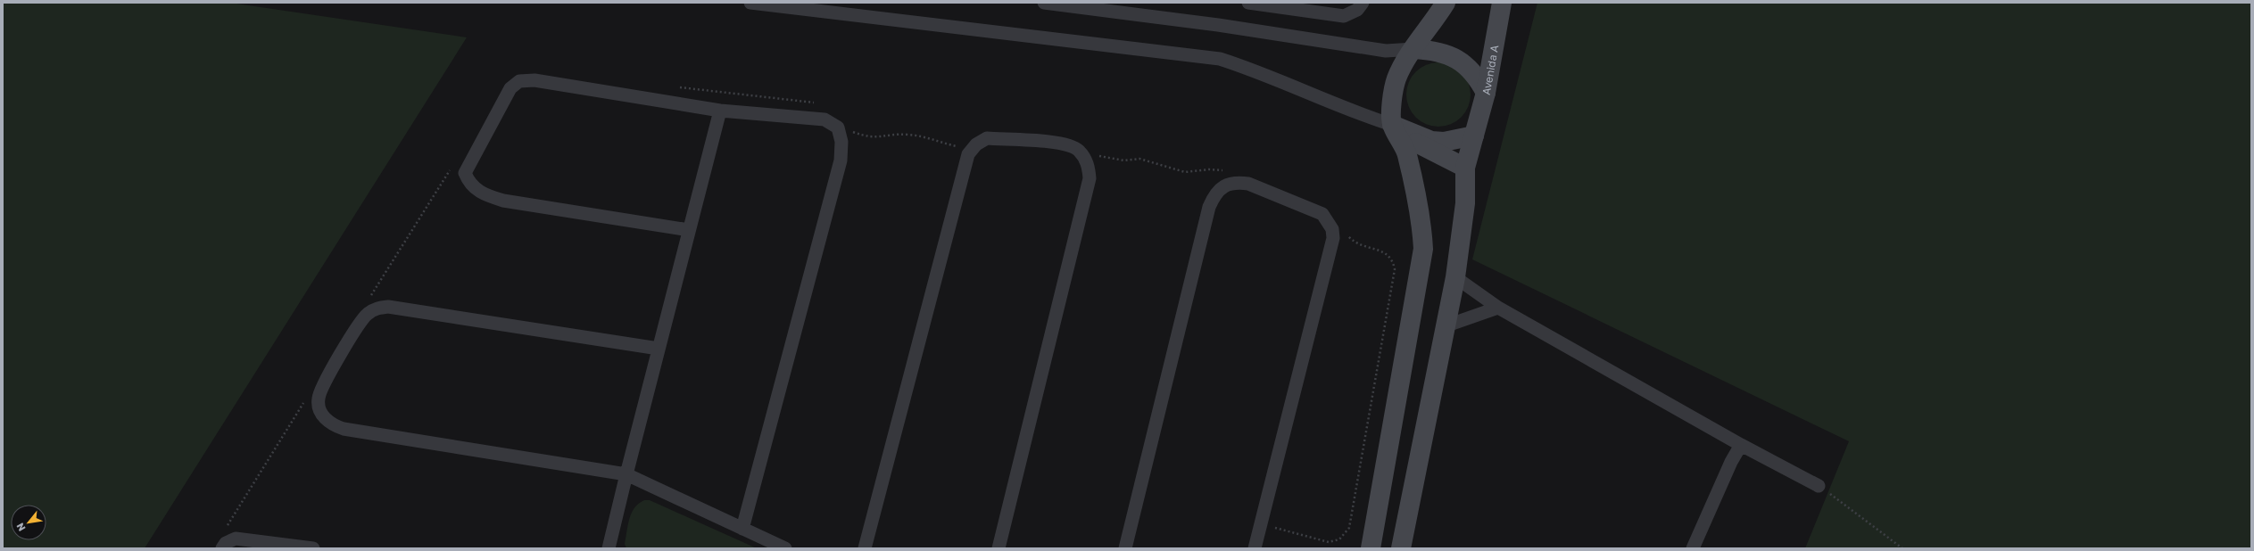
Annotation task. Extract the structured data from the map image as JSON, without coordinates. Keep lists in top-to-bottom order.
{
  "streets": {
    "main road": ["Avenida A"]
  },
  "north": "bottom left"
}
